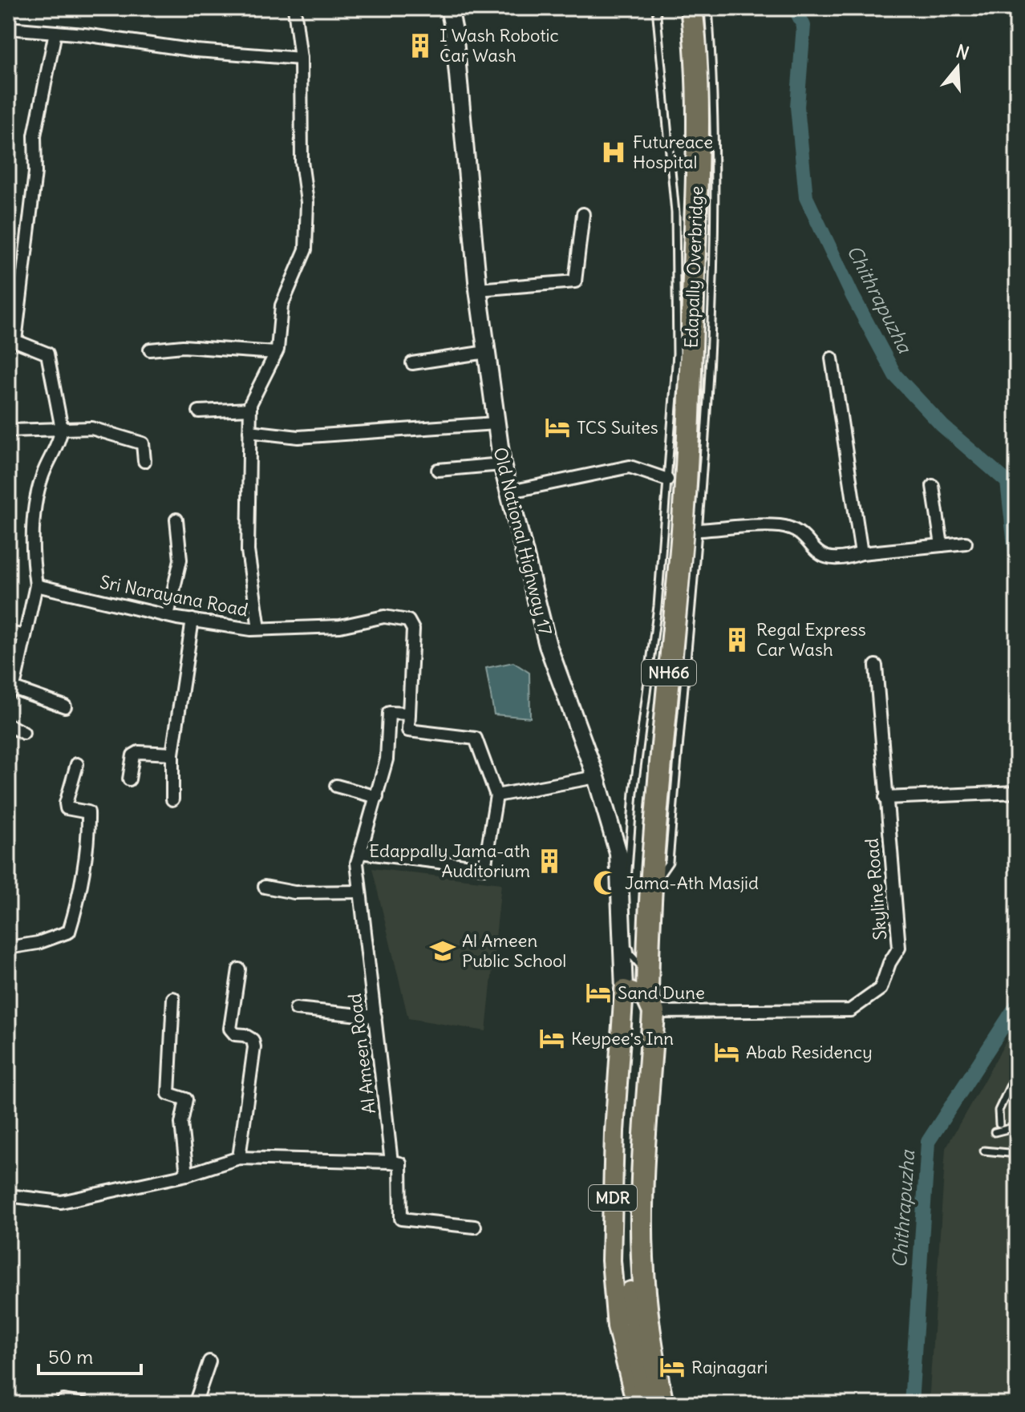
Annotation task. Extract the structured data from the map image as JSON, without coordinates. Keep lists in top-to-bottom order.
{
  "streets": {
    "highway": ["Edapally Overbridge", "NH66"],
    "main road": ["Old National Highway 17", "MDR"],
    "street": ["Sri Narayana Road", "Skyline Road", "Al Ameen Road"]
  },
  "crossings": [
    ["Edapally Overbridge", "NH66"],
    ["Old National Highway 17", "NH66"],
    ["Sri Narayana Road", "Al Ameen Road"],
    ["NH66", "Skyline Road"]
  ],
  "water": ["Chithrapuzha"],
  "places": {
    "building": ["I Wash Robotic Car Wash", "Regal Express Car Wash", "Edappally Jama-ath Auditorium"],
    "hospital": ["Futureace Hospital"],
    "hotel": [
      "TCS Suites",
      "Sand Dune",
      "Keypee's Inn",
      "Abab Residency",
      "Rajnagari"
    ],
    "mosque": ["Jama-Ath Masjid"],
    "school or university": ["Al Ameen Public School"]
  },
  "scale_bar": "50 m",
  "north": "top"
}
